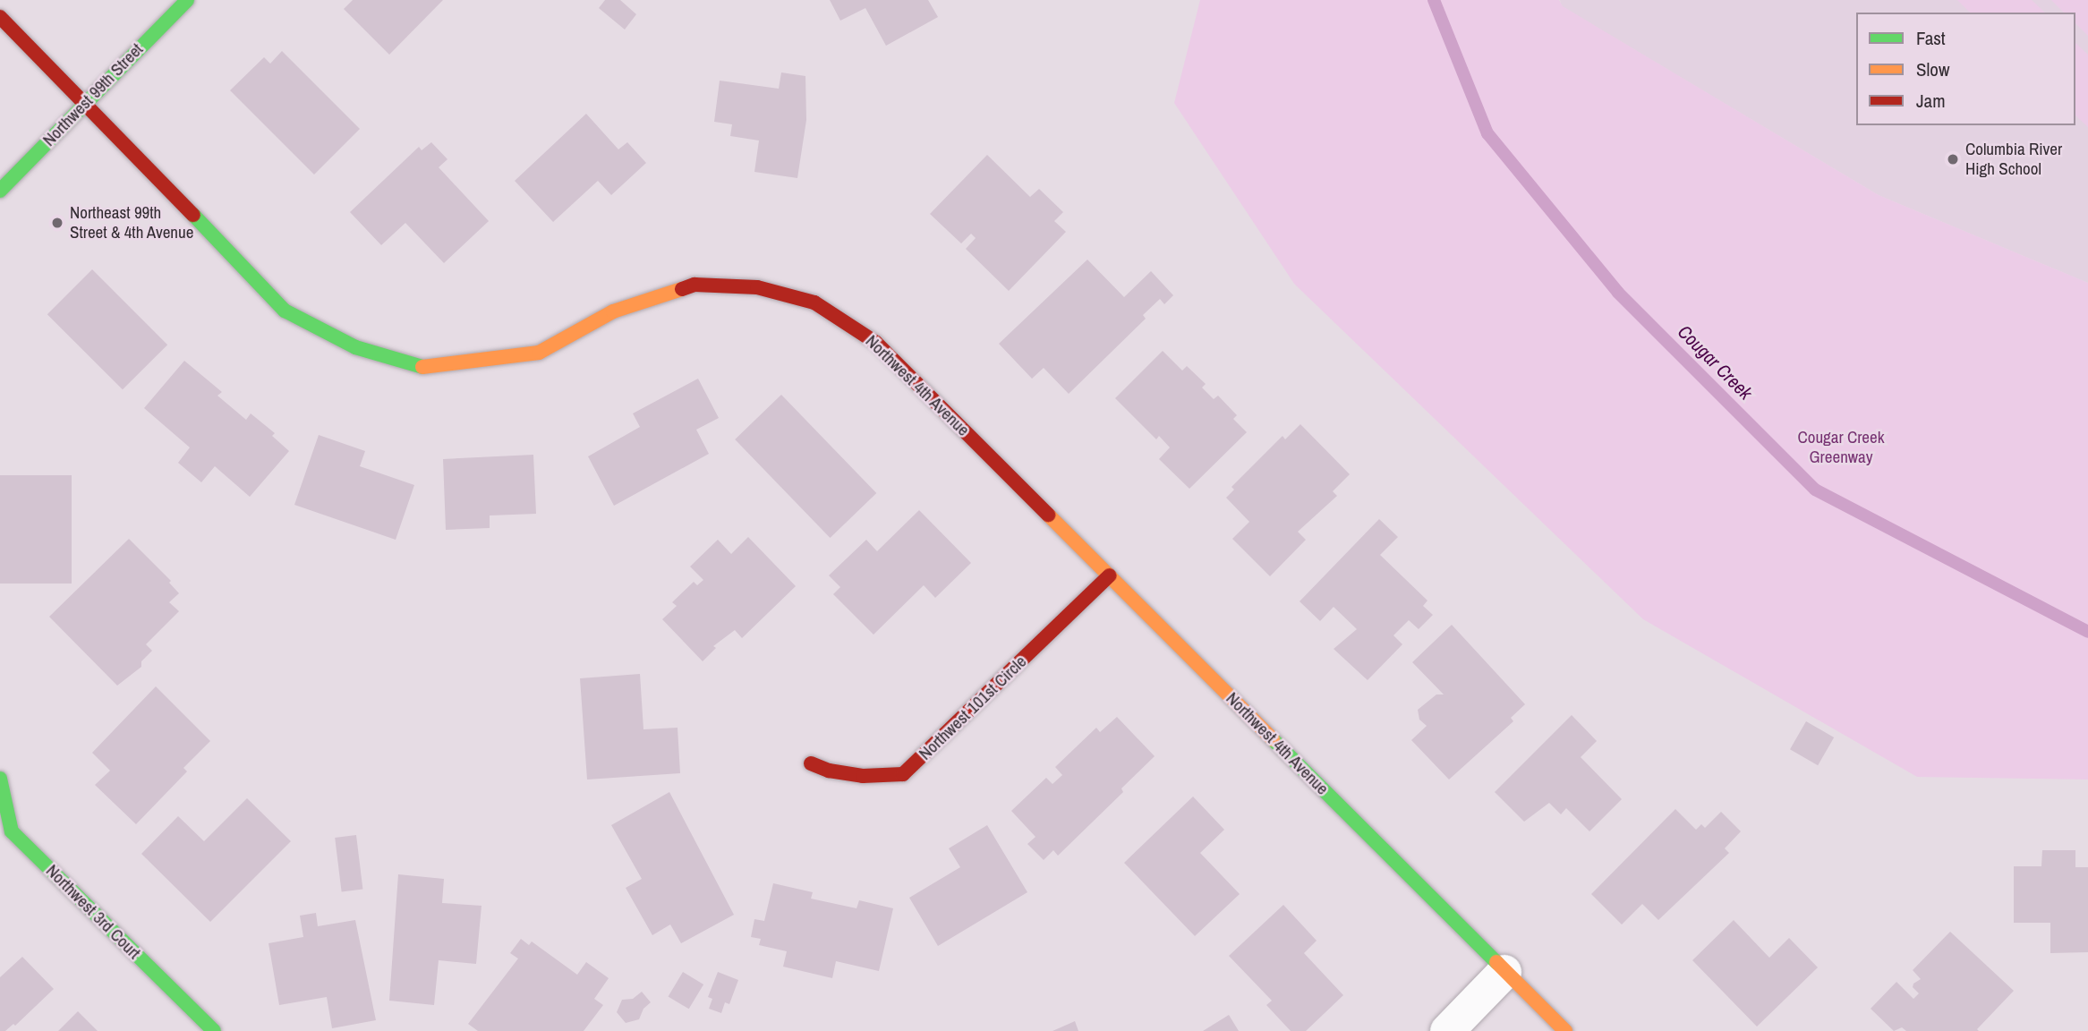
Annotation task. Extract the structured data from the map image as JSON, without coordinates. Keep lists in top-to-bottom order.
{
  "streets": {
    "street": [
      "Northwest 99th Street",
      "Northwest 4th Avenue",
      "Northwest 101st Circle",
      "Northwest 3rd Court"
    ]
  },
  "crossings": [
    ["Northwest 99th Street", "Northwest 4th Avenue"],
    ["Northwest 4th Avenue", "Northwest 101st Circle"]
  ],
  "water": ["Cougar Creek"],
  "parks": ["Cougar Creek Greenway"],
  "places": ["Columbia River High School", "Northeast 99th Street & 4th Avenue"],
  "legend": ["Fast", "Slow", "Jam"]
}
